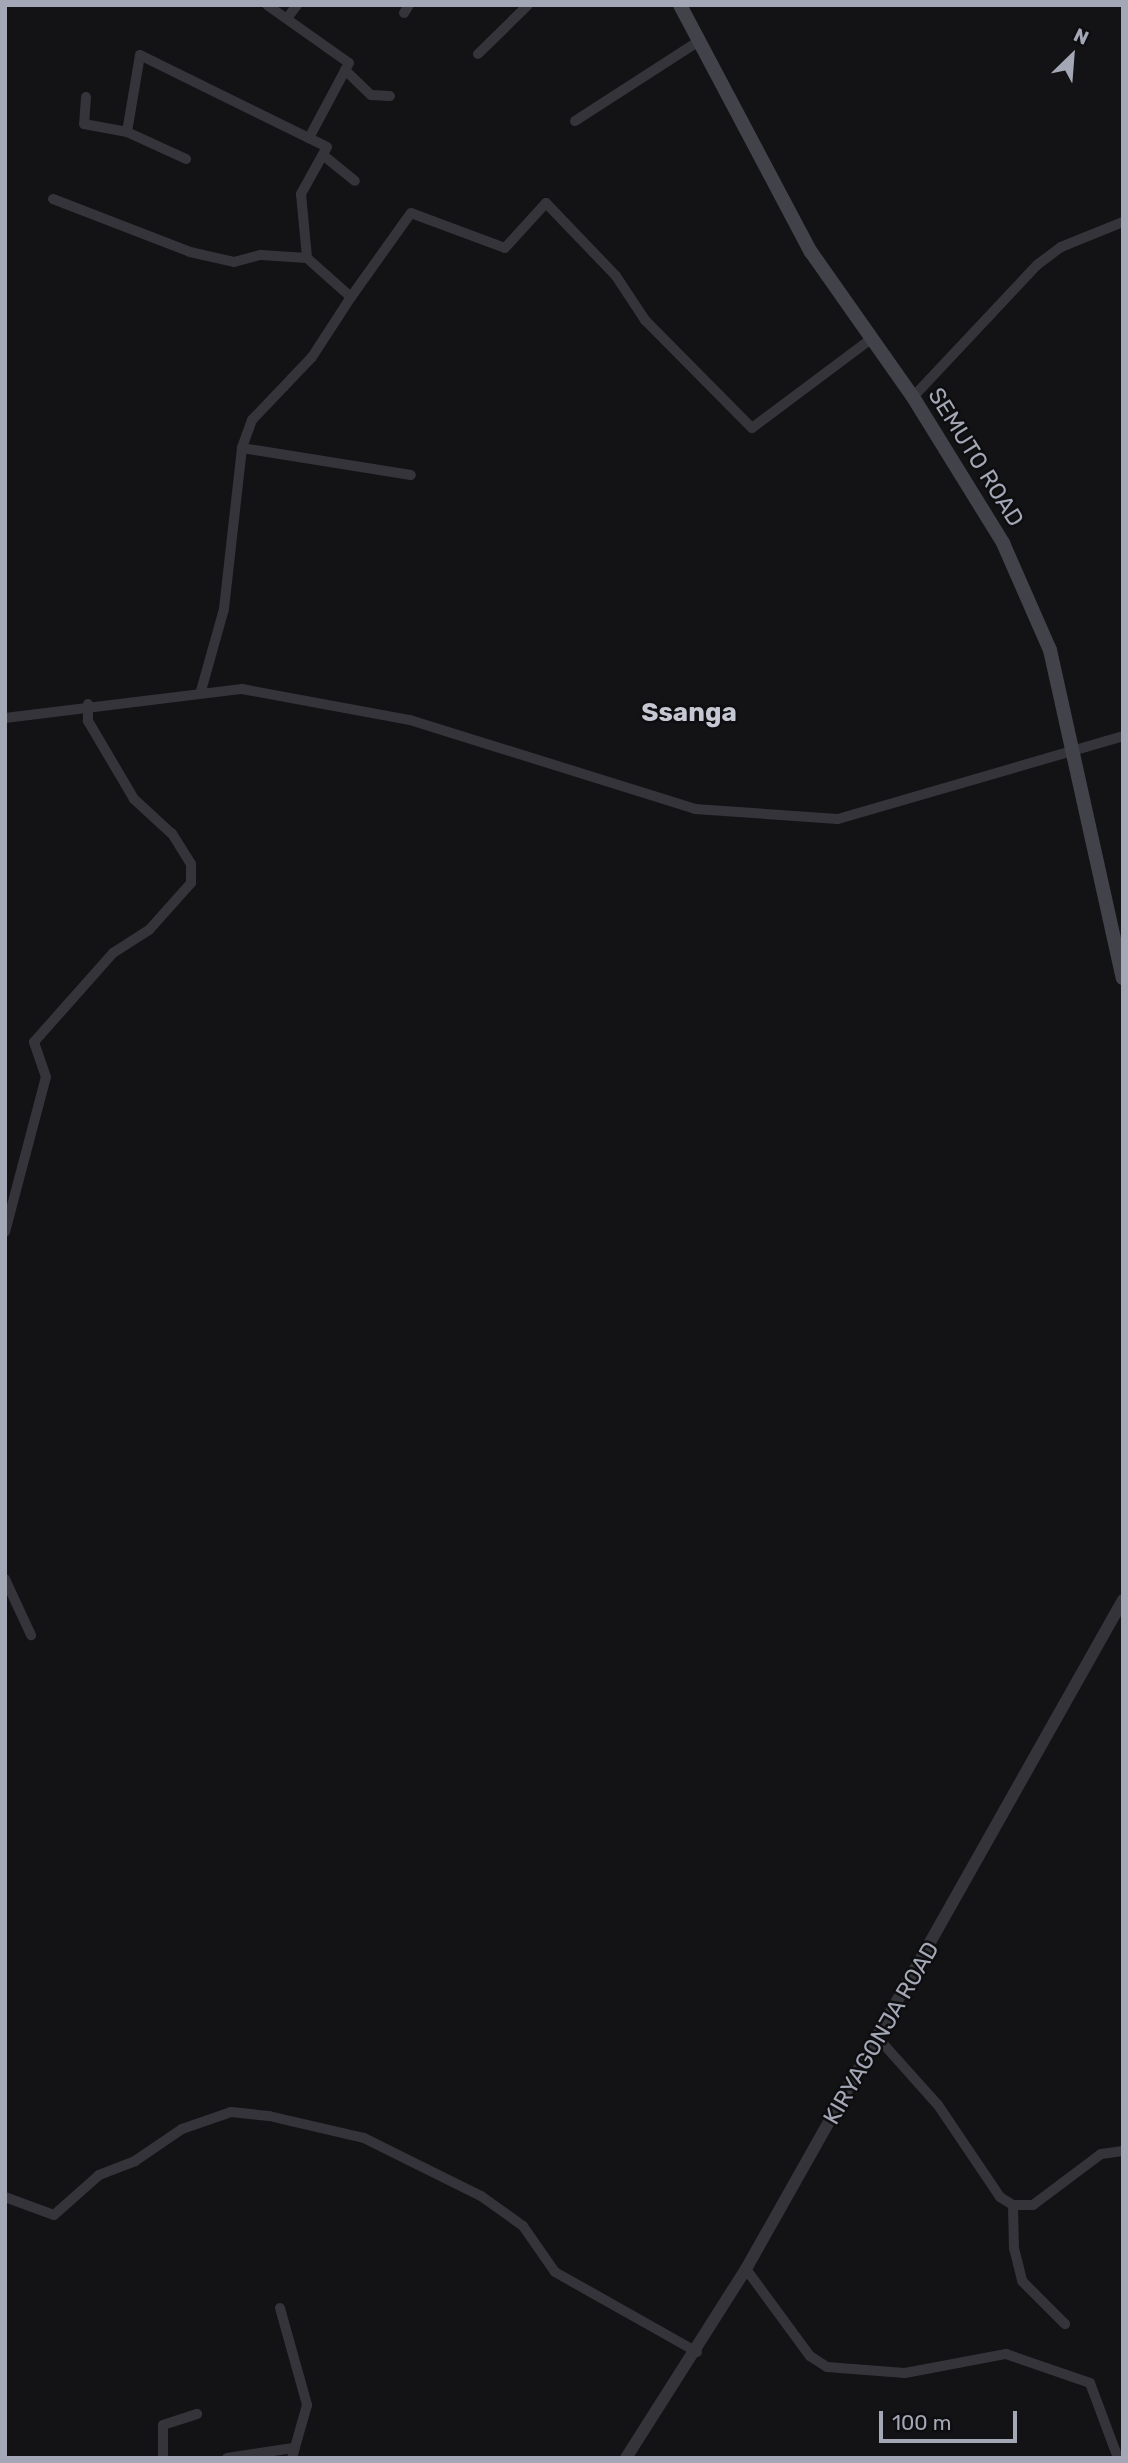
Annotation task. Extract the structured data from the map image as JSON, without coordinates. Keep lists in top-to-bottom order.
{
  "streets": {
    "main road": ["SEMUTO ROAD"],
    "street": ["KIRYAGONJA ROAD"]
  },
  "districts": ["Ssanga"],
  "scale_bar": "100 m",
  "north": "top right"
}
